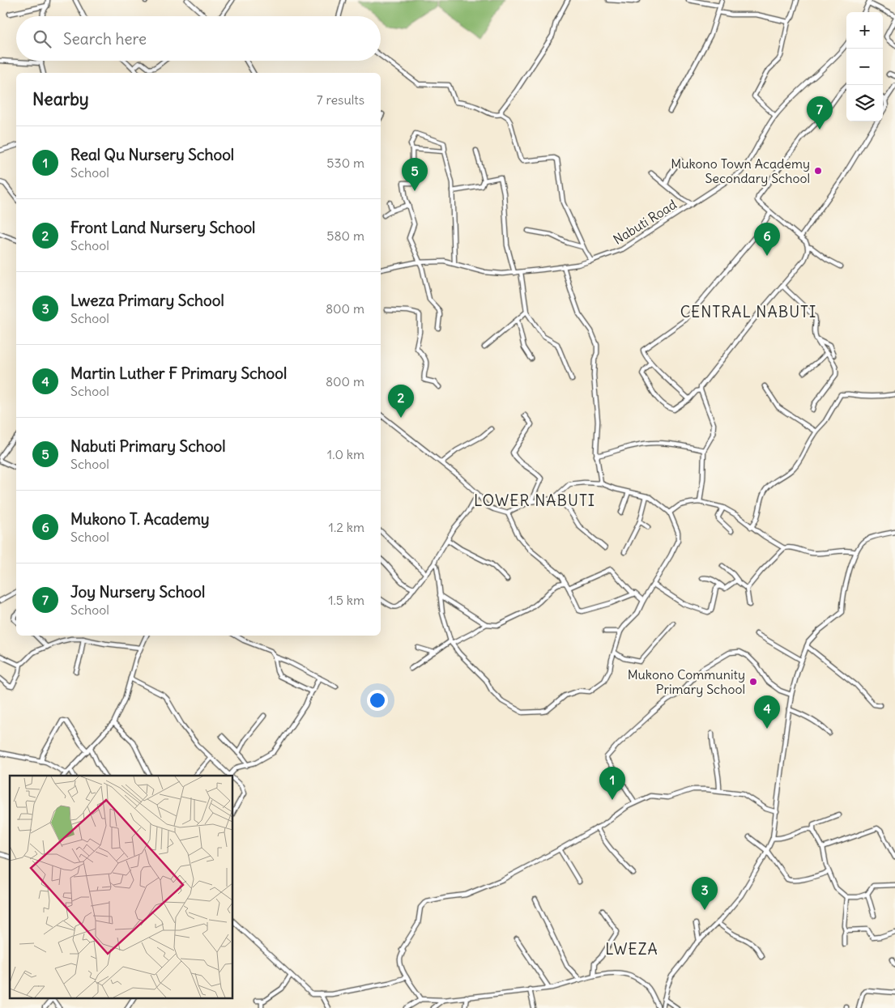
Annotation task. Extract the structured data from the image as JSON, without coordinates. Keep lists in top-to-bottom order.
{
  "streets": {
    "street": ["Nabuti Road"]
  },
  "districts": ["CENTRAL NABUTI", "LOWER NABUTI", "LWEZA"],
  "places": ["Mukono Town Academy Secondary School", "Mukono Community Primary School"],
  "page": {
    "map_buttons": ["+", "−"],
    "search": "Search here",
    "heading": ["Nearby", "7 results"],
    "pins": [
      "7",
      "5",
      "6",
      "2",
      "4",
      "1",
      "3"
    ],
    "list": [
      {
        "mark": "1",
        "name": "Real Qu Nursery School",
        "note": "School",
        "value": "530 m"
      },
      {
        "mark": "2",
        "name": "Front Land Nursery School",
        "note": "School",
        "value": "580 m"
      },
      {
        "mark": "3",
        "name": "Lweza Primary School",
        "note": "School",
        "value": "800 m"
      },
      {
        "mark": "4",
        "name": "Martin Luther F Primary School",
        "note": "School",
        "value": "800 m"
      },
      {
        "mark": "5",
        "name": "Nabuti Primary School",
        "note": "School",
        "value": "1.0 km"
      },
      {
        "mark": "6",
        "name": "Mukono T. Academy",
        "note": "School",
        "value": "1.2 km"
      },
      {
        "mark": "7",
        "name": "Joy Nursery School",
        "note": "School",
        "value": "1.5 km"
      }
    ]
  }
}
